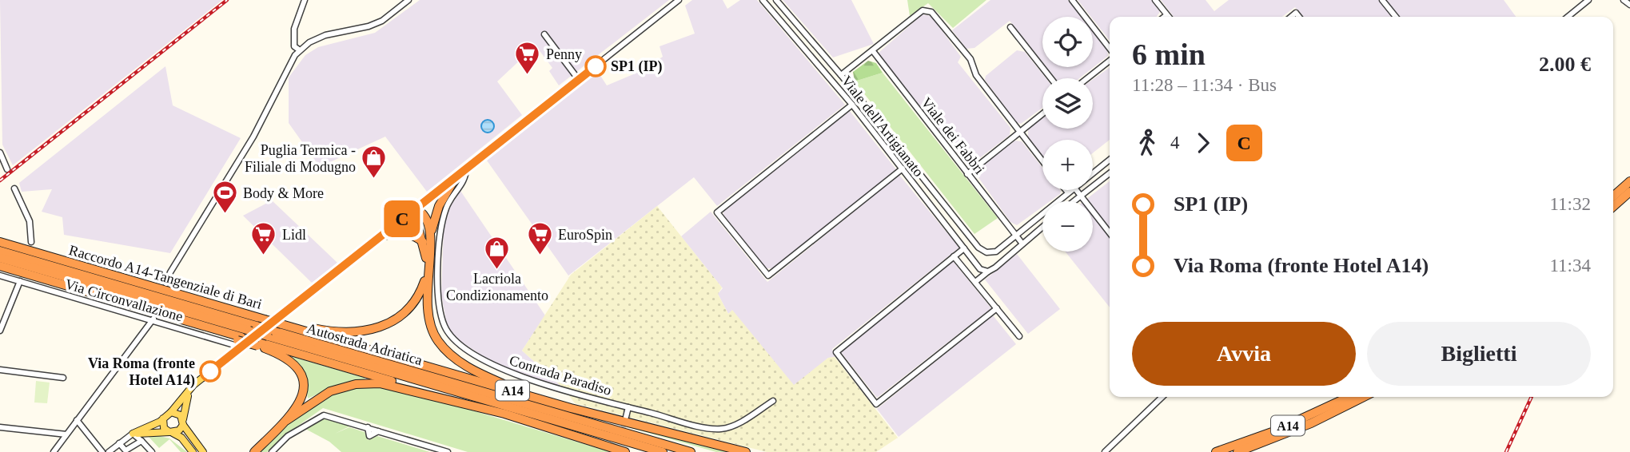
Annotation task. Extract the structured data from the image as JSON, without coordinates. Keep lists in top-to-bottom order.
{
  "streets": {
    "highway": ["Raccordo A14-Tangenziale di Bari", "Autostrada Adriatica", "A14"],
    "street": [
      "Viale dell'Artigianato",
      "Viale dei Fabbri",
      "Via Circonvallazione",
      "Contrada Paradiso"
    ]
  },
  "crossings": [
    ["Viale dell'Artigianato", "Viale dei Fabbri"],
    ["Via Circonvallazione", "A14"]
  ],
  "places": {
    "other": ["SP1 (IP)", "Via Roma (fronte Hotel A14)"],
    "supermarket": ["Penny", "Lidl", "EuroSpin"],
    "shop": ["Puglia Termica - Filiale di Modugno", "Lacriola Condizionamento"],
    "sports": ["Body & More"]
  },
  "lines": ["bus line C"],
  "page": {
    "on_map": "C",
    "map_buttons": ["+", "−"],
    "heading": ["6 min", "11:28 – 11:34 · Bus", "2.00 €"],
    "legs": ["4", "C"],
    "list": [
      {
        "name": "SP1 (IP)",
        "value": "11:32"
      },
      {
        "name": "Via Roma (fronte Hotel A14)",
        "value": "11:34"
      }
    ],
    "buttons": ["Avvia", "Biglietti"]
  }
}
